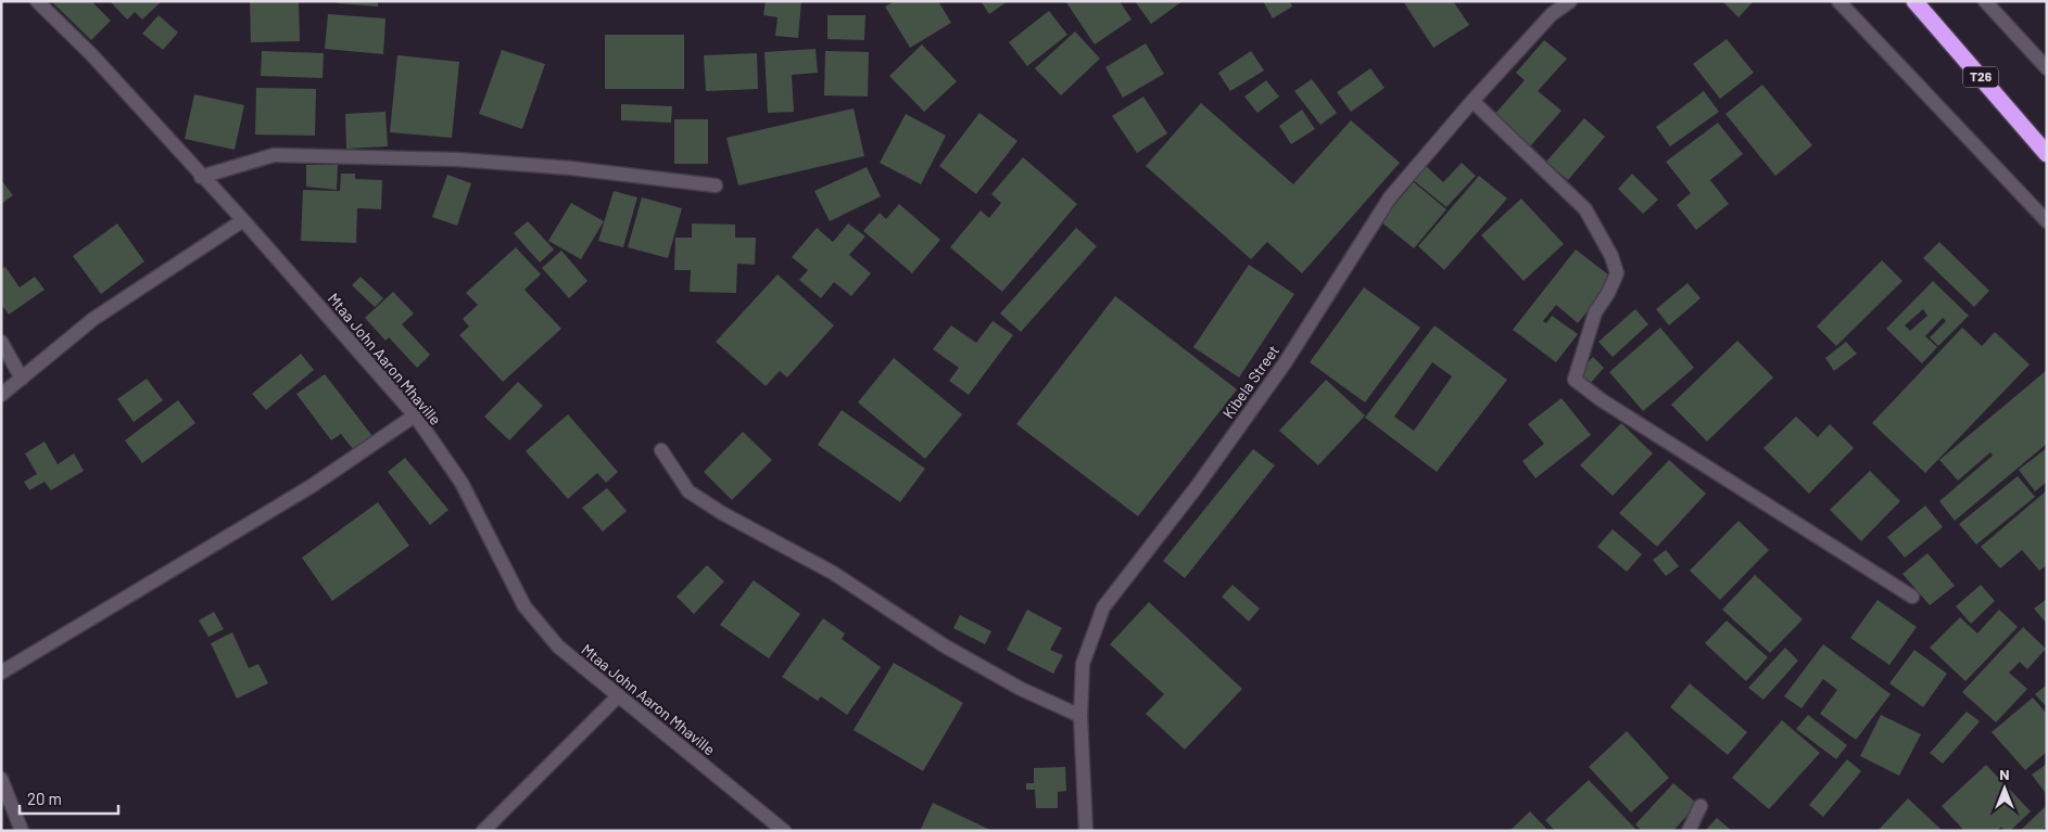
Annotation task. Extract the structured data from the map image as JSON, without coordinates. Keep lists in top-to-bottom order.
{
  "streets": {
    "highway": ["T26"],
    "street": ["Mtaa John Aaron Mhaville", "Kibela Street"]
  },
  "scale_bar": "20 m",
  "north": "top"
}
